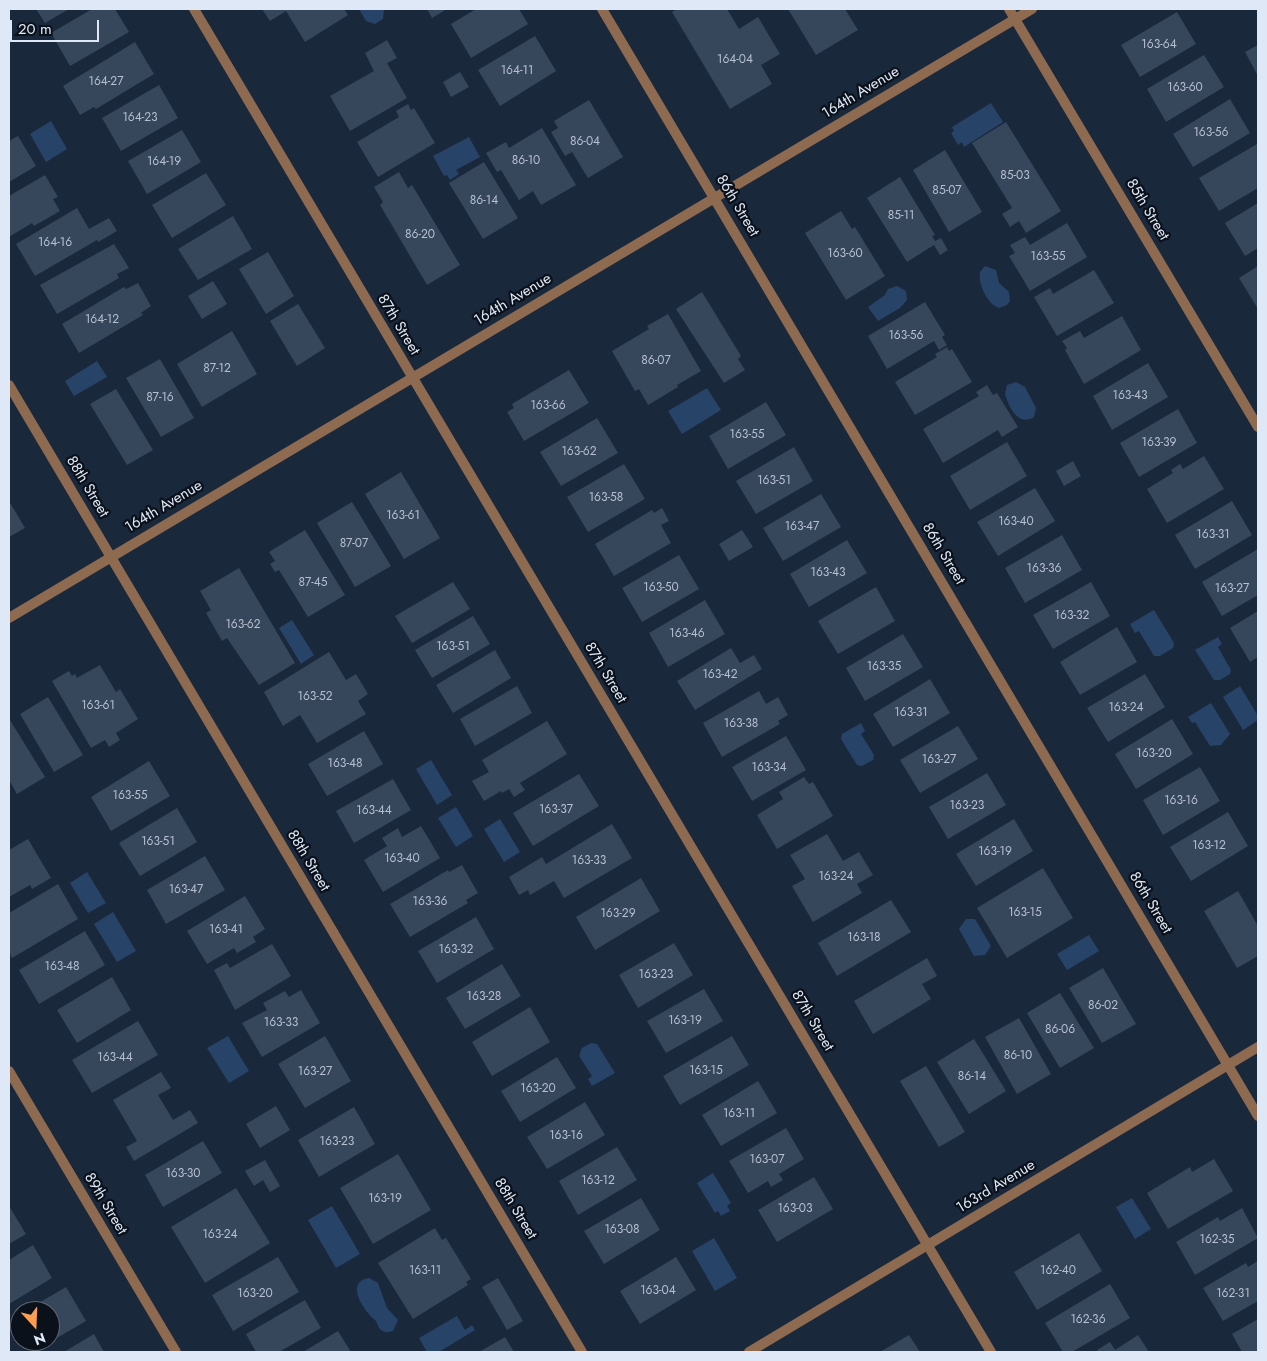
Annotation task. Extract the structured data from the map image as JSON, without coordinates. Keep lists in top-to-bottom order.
{
  "streets": {
    "street": [
      "164th Avenue",
      "86th Street",
      "85th Street",
      "87th Street",
      "88th Street",
      "163rd Avenue",
      "89th Street"
    ]
  },
  "crossings": [
    ["164th Avenue", "86th Street"],
    ["164th Avenue", "85th Street"],
    ["164th Avenue", "87th Street"],
    ["164th Avenue", "88th Street"],
    ["86th Street", "163rd Avenue"],
    ["87th Street", "163rd Avenue"]
  ],
  "house_numbers": [
    "163-64",
    "164-04",
    "164-11",
    "164-27",
    "163-60",
    "164-23",
    "163-56",
    "86-04",
    "86-10",
    "164-19",
    "85-03",
    "85-07",
    "86-14",
    "85-11",
    "86-20",
    "164-16",
    "163-60",
    "163-55",
    "164-12",
    "163-56",
    "86-07",
    "87-12",
    "163-43",
    "87-16",
    "163-66",
    "163-55",
    "163-39",
    "163-62",
    "163-51",
    "163-58",
    "163-61",
    "163-40",
    "163-47",
    "163-31",
    "87-07",
    "163-36",
    "163-43",
    "87-45",
    "163-50",
    "163-27",
    "163-32",
    "163-62",
    "163-46",
    "163-51",
    "163-35",
    "163-42",
    "163-52",
    "163-61",
    "163-24",
    "163-31",
    "163-38",
    "163-20",
    "163-27",
    "163-48",
    "163-34",
    "163-55",
    "163-16",
    "163-23",
    "163-37",
    "163-44",
    "163-51",
    "163-12",
    "163-19",
    "163-40",
    "163-33",
    "163-24",
    "163-47",
    "163-36",
    "163-15",
    "163-29",
    "163-41",
    "163-18",
    "163-32",
    "163-48",
    "163-23",
    "163-28",
    "86-02",
    "163-19",
    "163-33",
    "86-06",
    "86-10",
    "163-44",
    "163-15",
    "163-27",
    "86-14",
    "163-20",
    "163-11",
    "163-16",
    "163-23",
    "163-07",
    "163-30",
    "163-12",
    "163-19",
    "163-03",
    "163-08",
    "163-24",
    "162-35",
    "163-11",
    "162-40",
    "163-04",
    "163-20",
    "162-31",
    "162-36"
  ],
  "scale_bar": "20 m",
  "north": "bottom"
}
